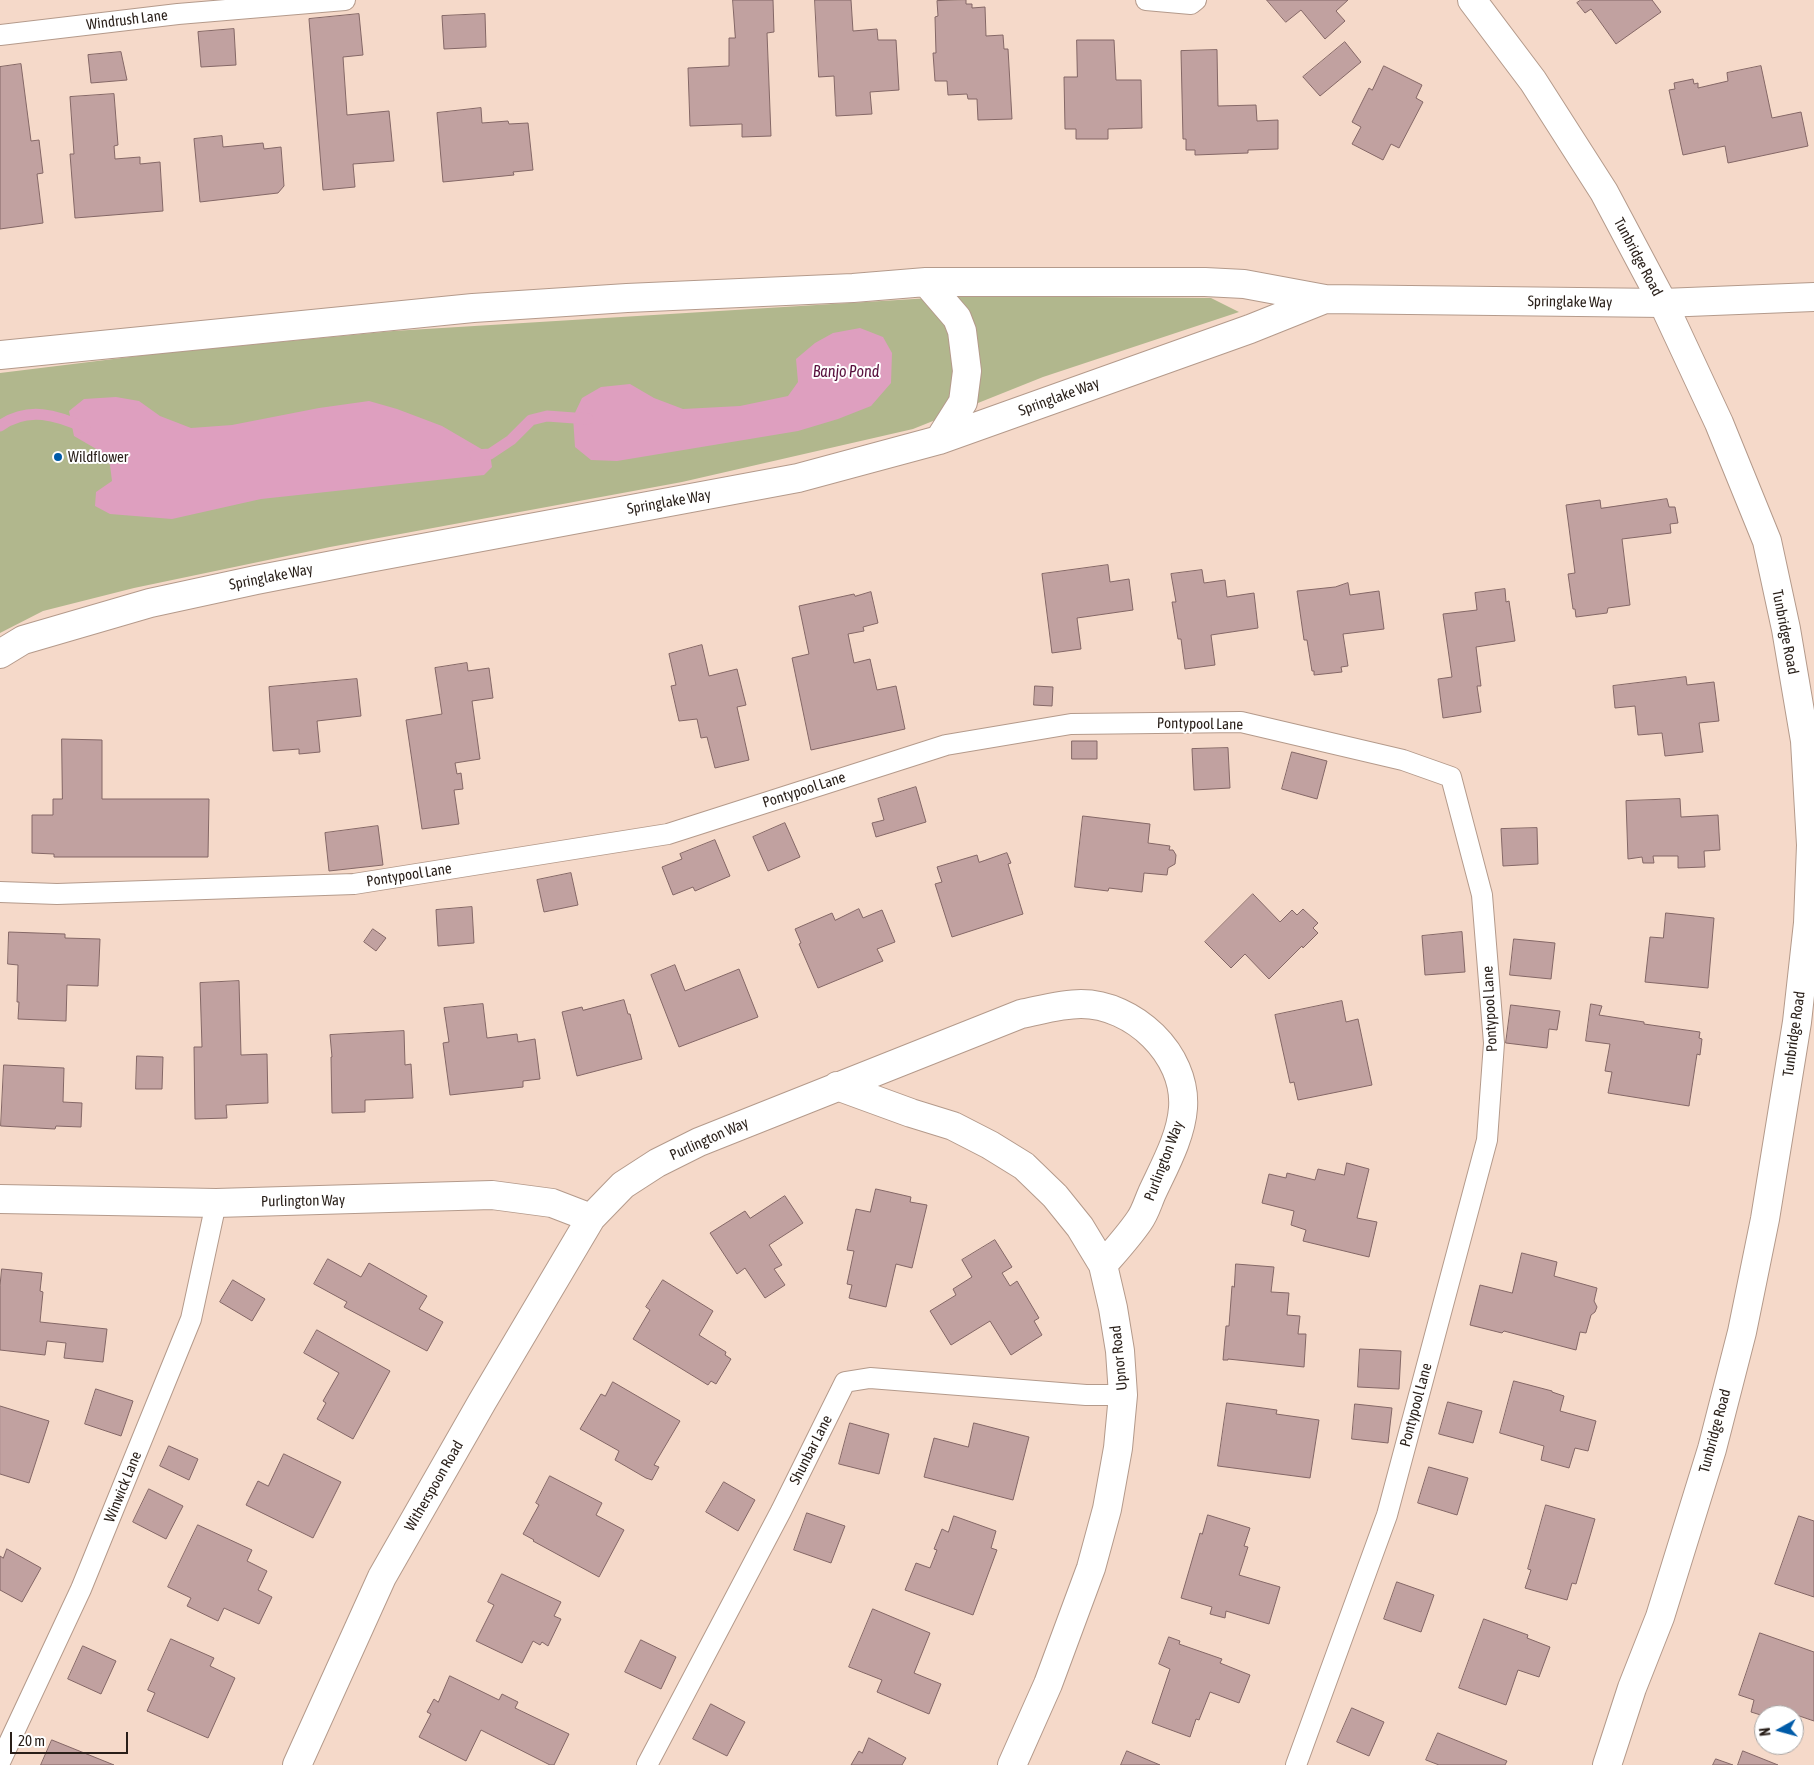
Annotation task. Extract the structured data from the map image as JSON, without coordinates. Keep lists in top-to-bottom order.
{
  "streets": {
    "street": [
      "Tunbridge Road",
      "Springlake Way",
      "Purlington Way",
      "Upnor Road",
      "Witherspoon Road"
    ],
    "lane": [
      "Windrush Lane",
      "Pontypool Lane",
      "Shunbar Lane",
      "Winwick Lane"
    ]
  },
  "crossings": [
    ["Tunbridge Road", "Springlake Way"],
    ["Purlington Way", "Upnor Road"],
    ["Purlington Way", "Witherspoon Road"],
    ["Purlington Way", "Winwick Lane"],
    ["Upnor Road", "Shunbar Lane"]
  ],
  "water": ["Banjo Pond"],
  "places": ["Wildflower"],
  "scale_bar": "20 m",
  "north": "left"
}
